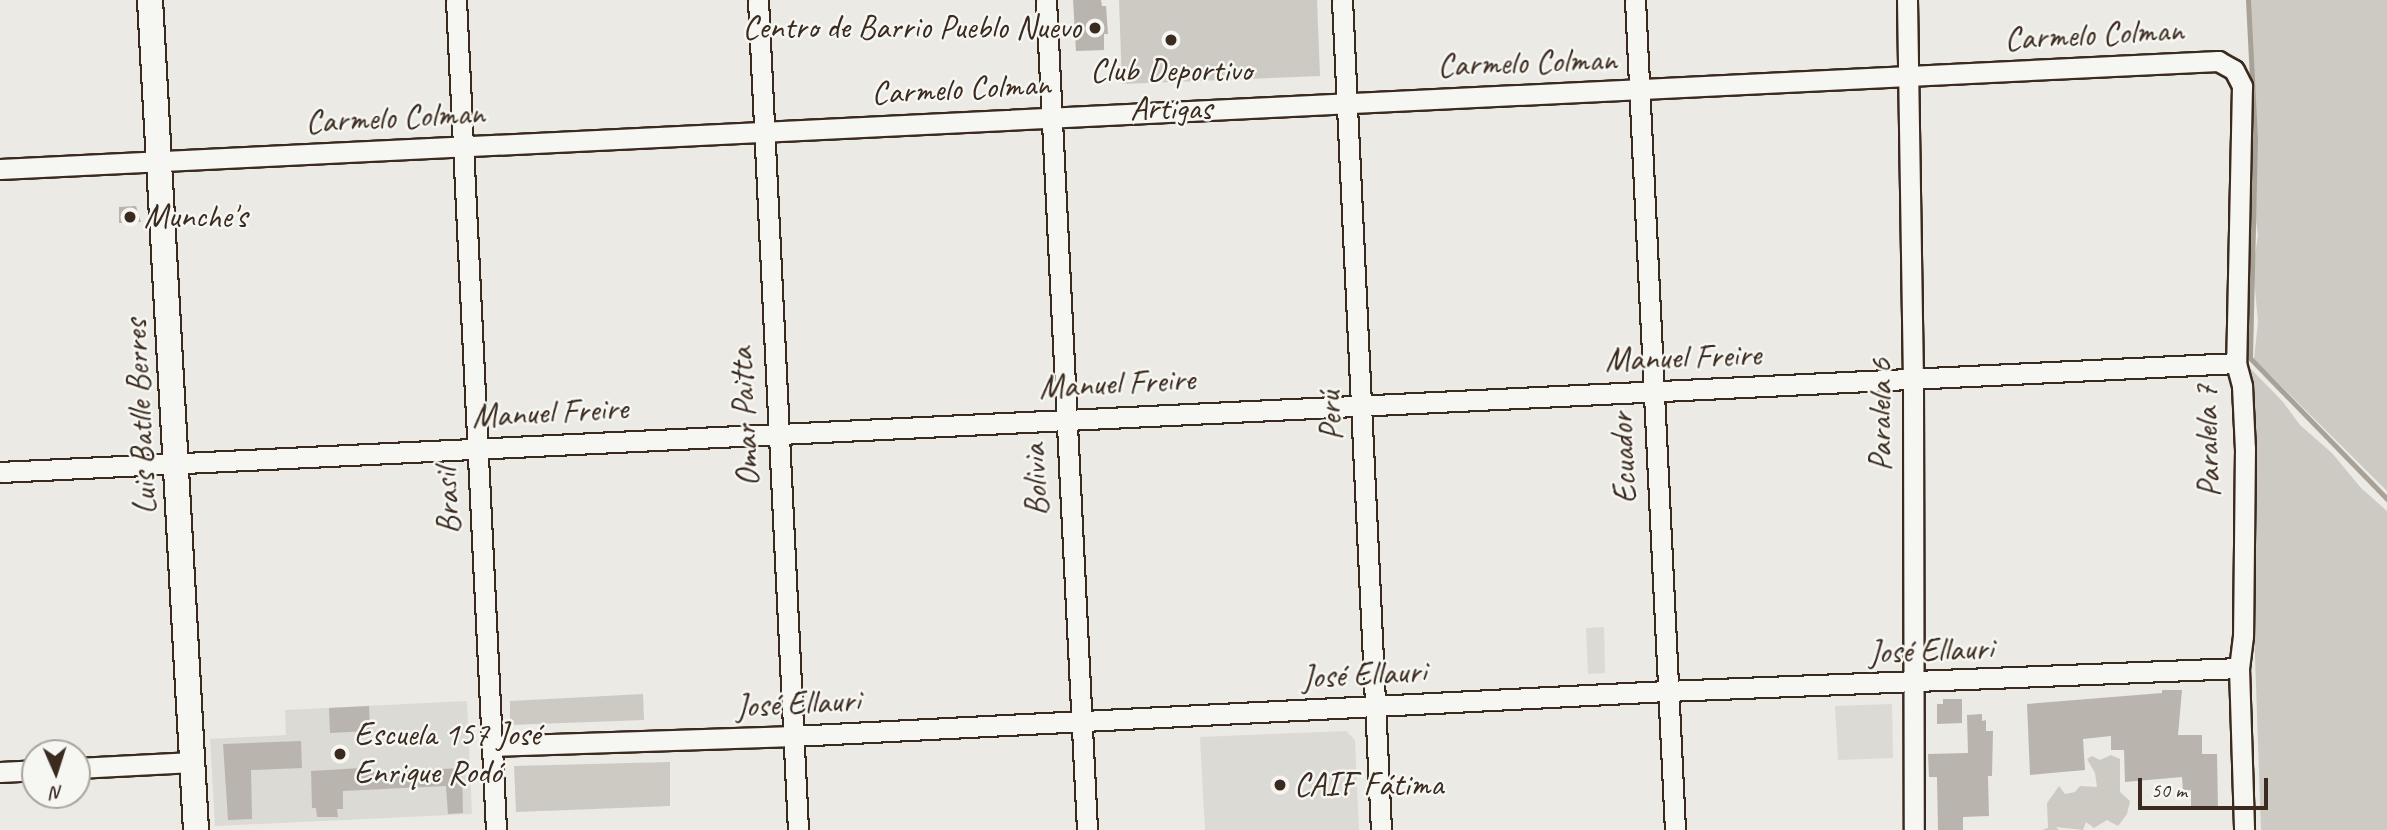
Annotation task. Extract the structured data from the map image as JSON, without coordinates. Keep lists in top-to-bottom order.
{
  "streets": {
    "street": [
      "Carmelo Colman",
      "Manuel Freire",
      "Paralela 6",
      "Perú",
      "Luis Batlle Berres",
      "Omar Paitta",
      "Paralela 7",
      "Ecuador",
      "Bolivia",
      "Brasil",
      "José Ellauri"
    ]
  },
  "crossings": [
    ["Carmelo Colman", "Paralela 6"],
    ["Carmelo Colman", "Perú"],
    ["Carmelo Colman", "Luis Batlle Berres"],
    ["Carmelo Colman", "Omar Paitta"],
    ["Carmelo Colman", "Paralela 7"],
    ["Carmelo Colman", "Ecuador"],
    ["Carmelo Colman", "Bolivia"],
    ["Carmelo Colman", "Brasil"],
    ["Manuel Freire", "Paralela 6"],
    ["Manuel Freire", "Perú"],
    ["Manuel Freire", "Luis Batlle Berres"],
    ["Manuel Freire", "Omar Paitta"],
    ["Manuel Freire", "Paralela 7"],
    ["Manuel Freire", "Ecuador"],
    ["Manuel Freire", "Bolivia"],
    ["Manuel Freire", "Brasil"],
    ["Paralela 6", "José Ellauri"],
    ["Perú", "José Ellauri"],
    ["Omar Paitta", "José Ellauri"],
    ["Paralela 7", "José Ellauri"],
    ["Ecuador", "José Ellauri"],
    ["Bolivia", "José Ellauri"],
    ["Brasil", "José Ellauri"]
  ],
  "places": [
    "Centro de Barrio Pueblo Nuevo",
    "Club Deportivo Artigas",
    "Munche's",
    "Escuela 157 José Enrique Rodó",
    "CAIF Fátima"
  ],
  "scale_bar": "50 m",
  "north": "bottom"
}
